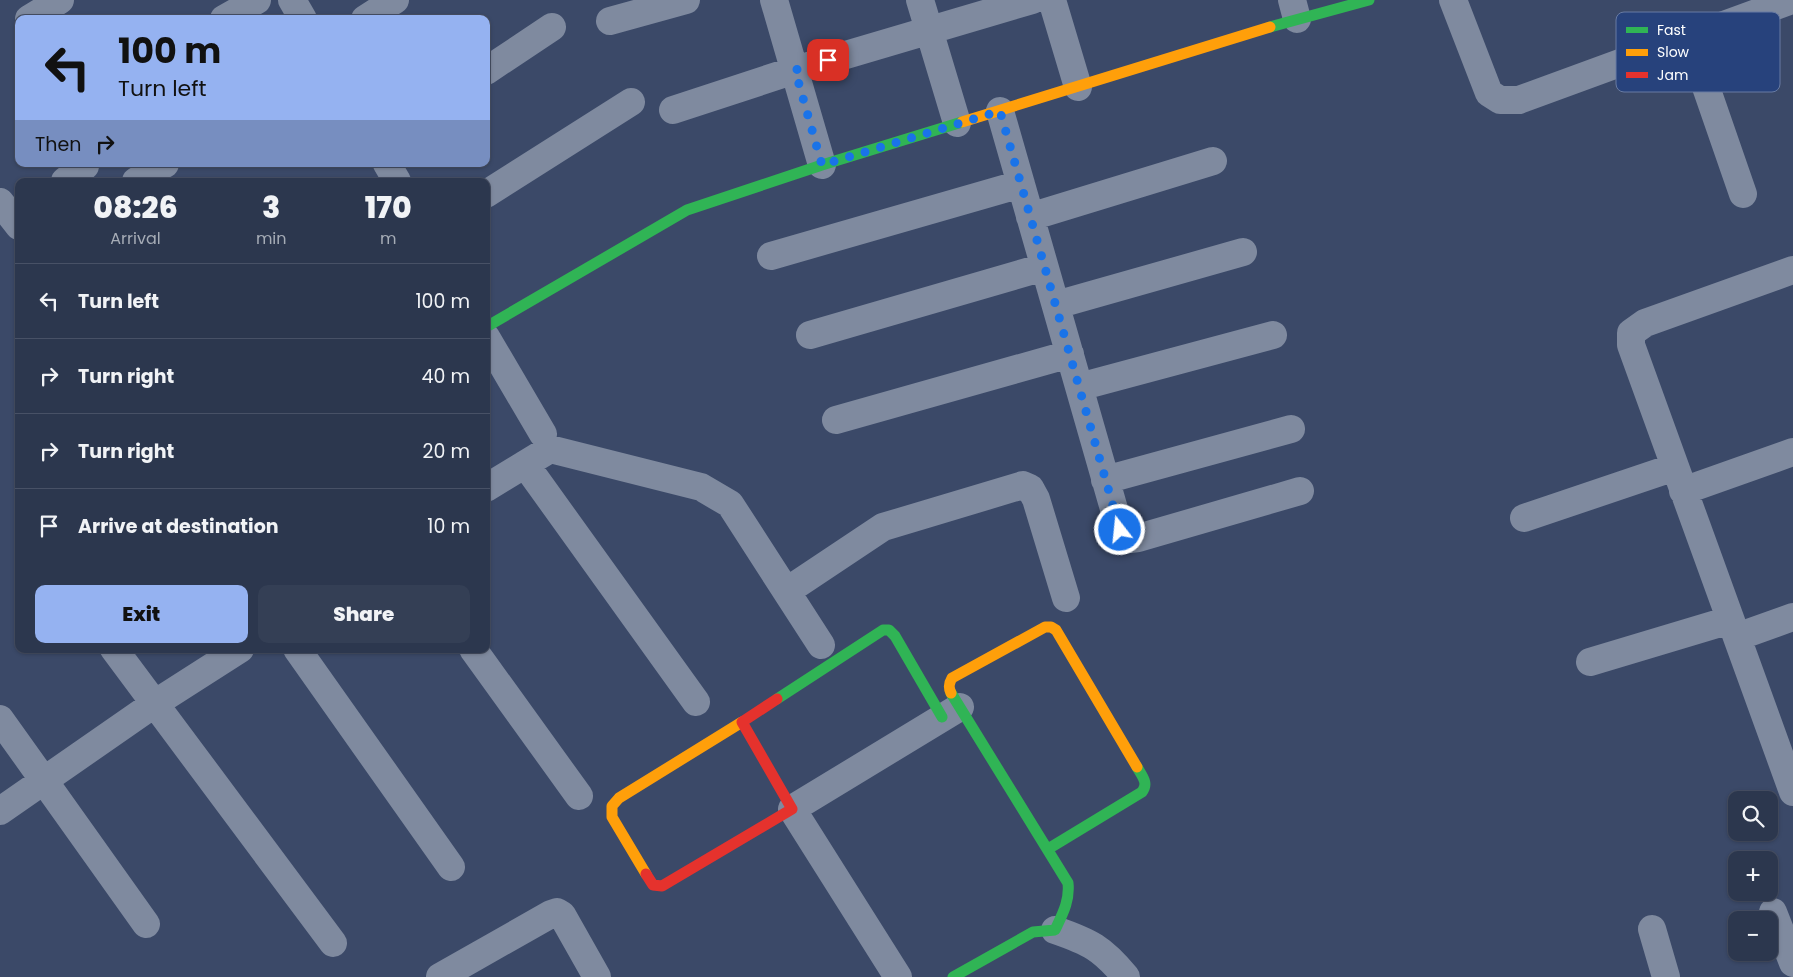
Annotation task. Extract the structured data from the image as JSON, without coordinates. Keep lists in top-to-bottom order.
{
  "legend": ["Fast", "Slow", "Jam"],
  "page": {
    "turn": ["100 m", "Turn left"],
    "then": "Then",
    "eta": [
      "08:26",
      "Arrival",
      "3",
      "min",
      "170",
      "m"
    ],
    "list": [
      {
        "name": "Turn left",
        "value": "100 m"
      },
      {
        "name": "Turn right",
        "value": "40 m"
      },
      {
        "name": "Turn right",
        "value": "20 m"
      },
      {
        "name": "Arrive at destination",
        "value": "10 m"
      }
    ],
    "buttons": ["Exit", "Share"],
    "map_buttons": ["+", "−"]
  }
}
